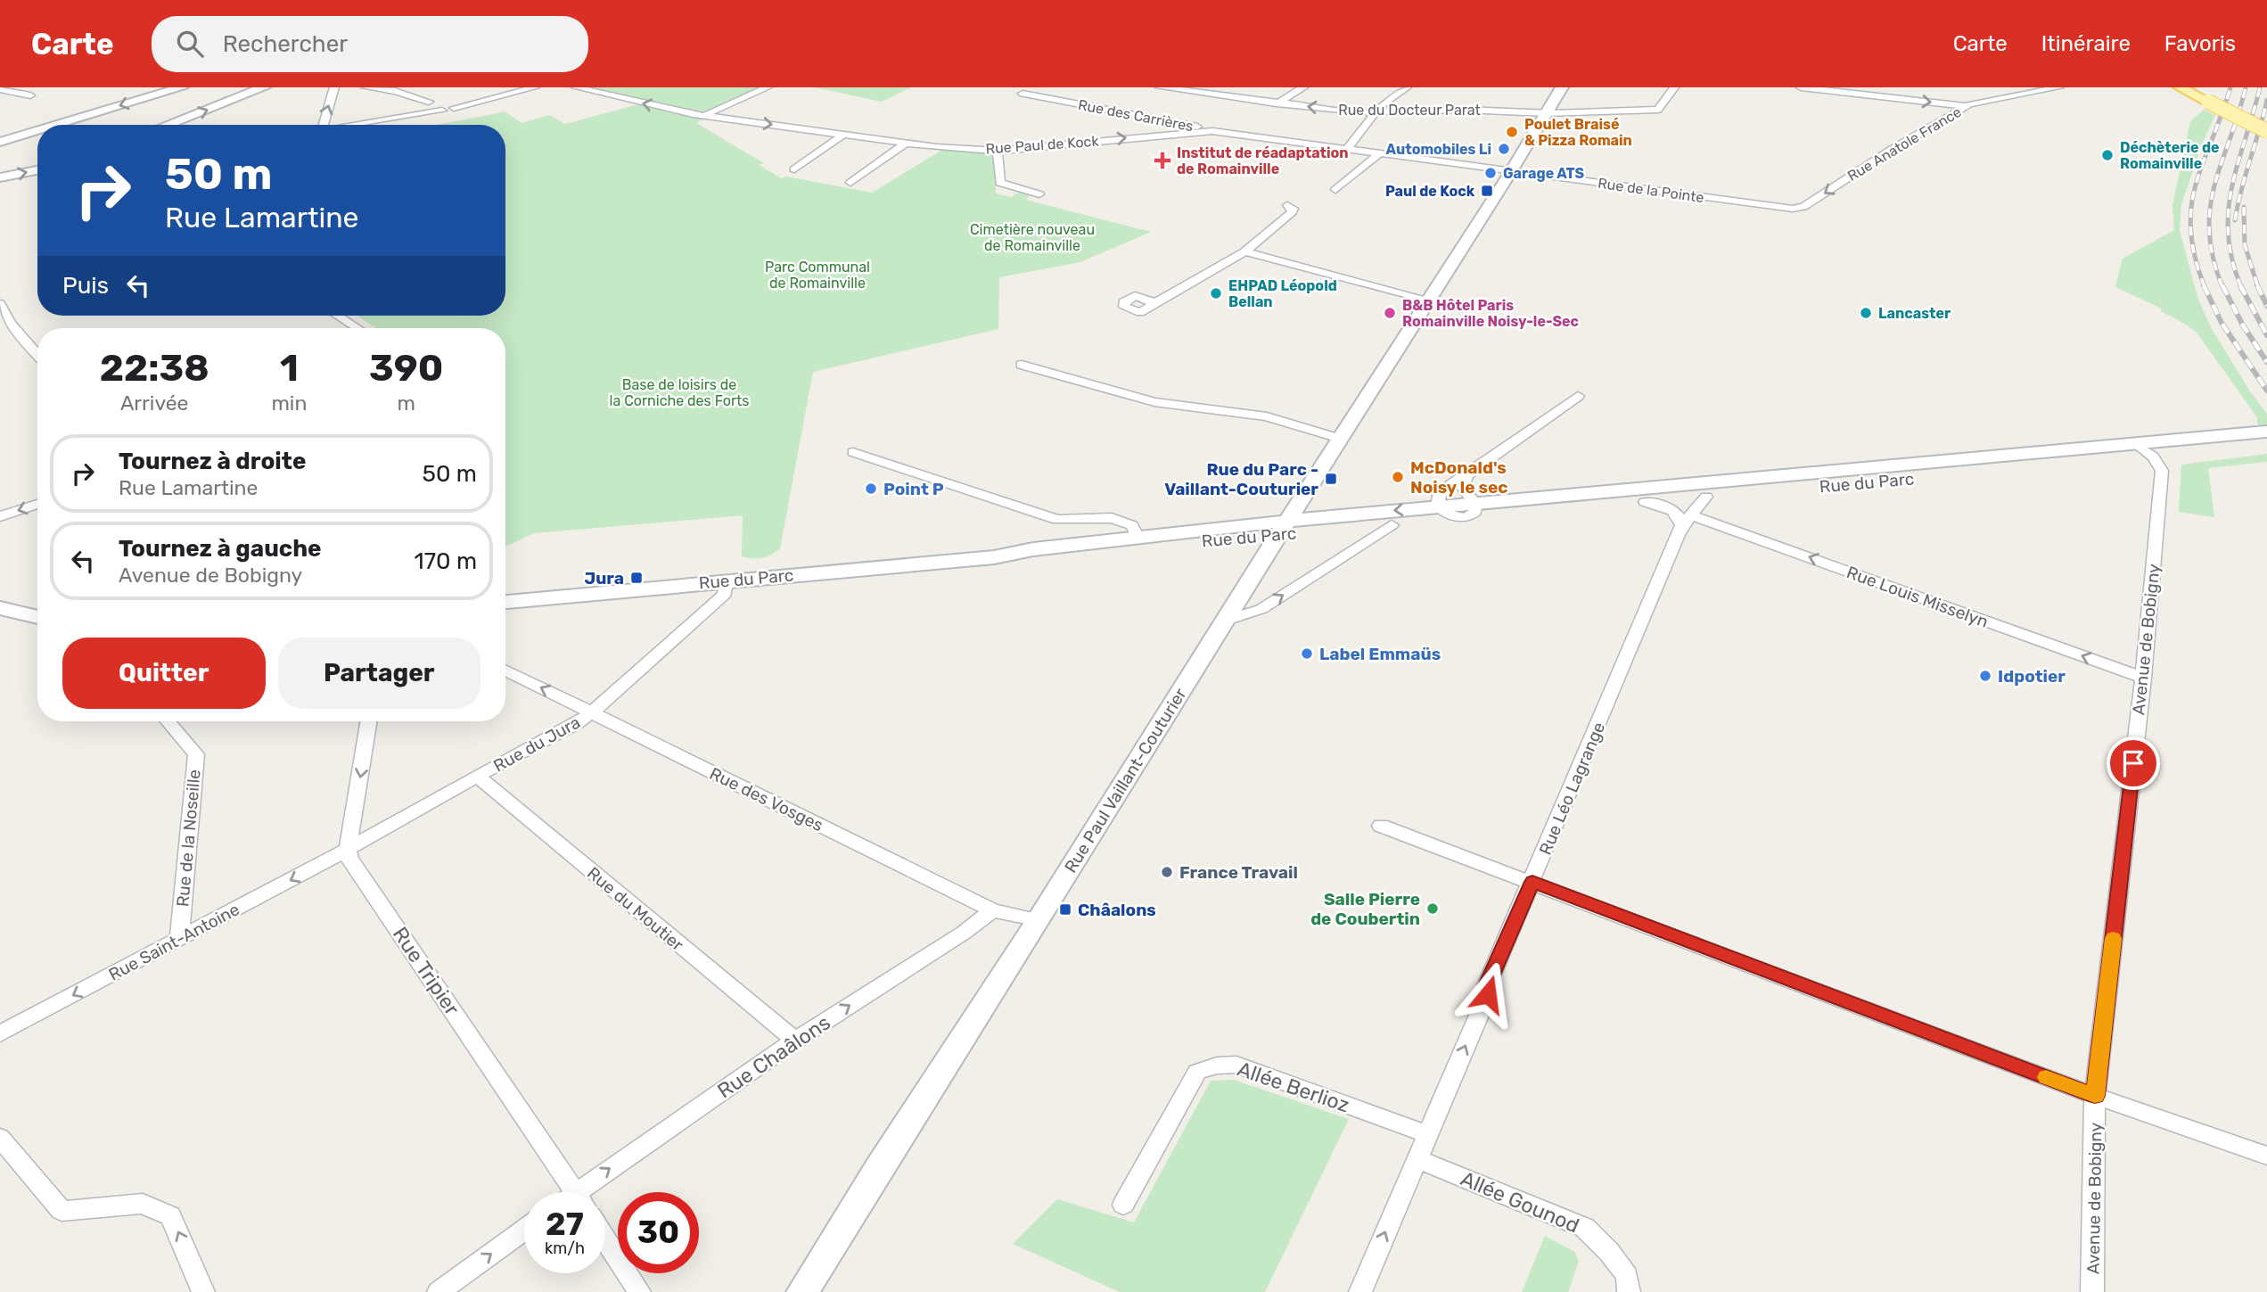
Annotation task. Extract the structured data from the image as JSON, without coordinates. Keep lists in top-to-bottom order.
{
  "streets": {
    "main road": ["Rue du Parc", "Rue Paul Vaillant-Couturier"],
    "street": [
      "Rue du Docteur Parat",
      "Rue des Carrières",
      "Rue Anatole France",
      "Rue Paul de Kock",
      "Rue de la Pointe",
      "Rue Louis Misselyn",
      "Avenue de Bobigny",
      "Rue du Jura",
      "Rue Léo Lagrange",
      "Rue des Vosges",
      "Rue de la Noseille",
      "Rue du Moutier",
      "Rue Saint-Antoine",
      "Rue Tripier",
      "Rue Chaâlons",
      "Allée Berlioz",
      "Allée Gounod"
    ]
  },
  "crossings": [
    ["Rue du Docteur Parat", "Rue Paul Vaillant-Couturier"],
    ["Rue des Carrières", "Rue Paul de Kock"],
    ["Rue Anatole France", "Rue de la Pointe"],
    ["Rue Paul de Kock", "Rue de la Pointe"],
    ["Rue Paul de Kock", "Rue Paul Vaillant-Couturier"],
    ["Rue de la Pointe", "Rue Paul Vaillant-Couturier"],
    ["Rue du Parc", "Avenue de Bobigny"],
    ["Rue du Parc", "Rue du Jura"],
    ["Rue du Parc", "Rue Paul Vaillant-Couturier"],
    ["Rue du Parc", "Rue Léo Lagrange"],
    ["Rue Louis Misselyn", "Avenue de Bobigny"],
    ["Rue Louis Misselyn", "Rue Léo Lagrange"],
    ["Rue du Jura", "Rue des Vosges"],
    ["Rue du Jura", "Rue du Moutier"],
    ["Rue du Jura", "Rue Saint-Antoine"],
    ["Rue du Jura", "Rue Tripier"],
    ["Rue Paul Vaillant-Couturier", "Rue des Vosges"],
    ["Rue Léo Lagrange", "Allée Berlioz"],
    ["Rue Léo Lagrange", "Allée Gounod"],
    ["Rue des Vosges", "Rue Chaâlons"],
    ["Rue de la Noseille", "Rue Saint-Antoine"],
    ["Rue du Moutier", "Rue Chaâlons"],
    ["Rue Saint-Antoine", "Rue Tripier"]
  ],
  "one_way": [
    "Rue Anatole France",
    "Rue Paul de Kock",
    "Rue Louis Misselyn",
    "Rue Léo Lagrange",
    "Rue Saint-Antoine",
    "Rue Chaâlons"
  ],
  "parks": ["Cimetière nouveau de Romainville", "Parc Communal de Romainville", "Base de loisirs de la Corniche des Forts"],
  "places": {
    "other": [
      "Poulet Braisé & Pizza Romain",
      "Automobiles Li",
      "Déchèterie de Romainville",
      "Garage ATS",
      "EHPAD Léopold Bellan",
      "B&B Hôtel Paris Romainville Noisy-le-Sec",
      "Lancaster",
      "McDonald's Noisy le sec",
      "Point P",
      "Label Emmaüs",
      "Idpotier",
      "France Travail",
      "Salle Pierre de Coubertin"
    ],
    "health": ["Institut de réadaptation de Romainville"],
    "transit": [
      "Paul de Kock",
      "Rue du Parc - Vaillant-Couturier",
      "Jura",
      "Châalons"
    ]
  },
  "page": {
    "header": "Carte",
    "search": "Rechercher",
    "nav": ["Carte", "Itinéraire", "Favoris"],
    "turn": ["50 m", "Rue Lamartine"],
    "then": "Puis",
    "eta": [
      "22:38",
      "Arrivée",
      "1",
      "min",
      "390",
      "m"
    ],
    "list": [
      {
        "name": "Tournez à droite",
        "note": "Rue Lamartine",
        "value": "50 m"
      },
      {
        "name": "Tournez à gauche",
        "note": "Avenue de Bobigny",
        "value": "170 m"
      }
    ],
    "buttons": ["Quitter", "Partager"],
    "speed": "27 km/h",
    "limit": "30"
  }
}
